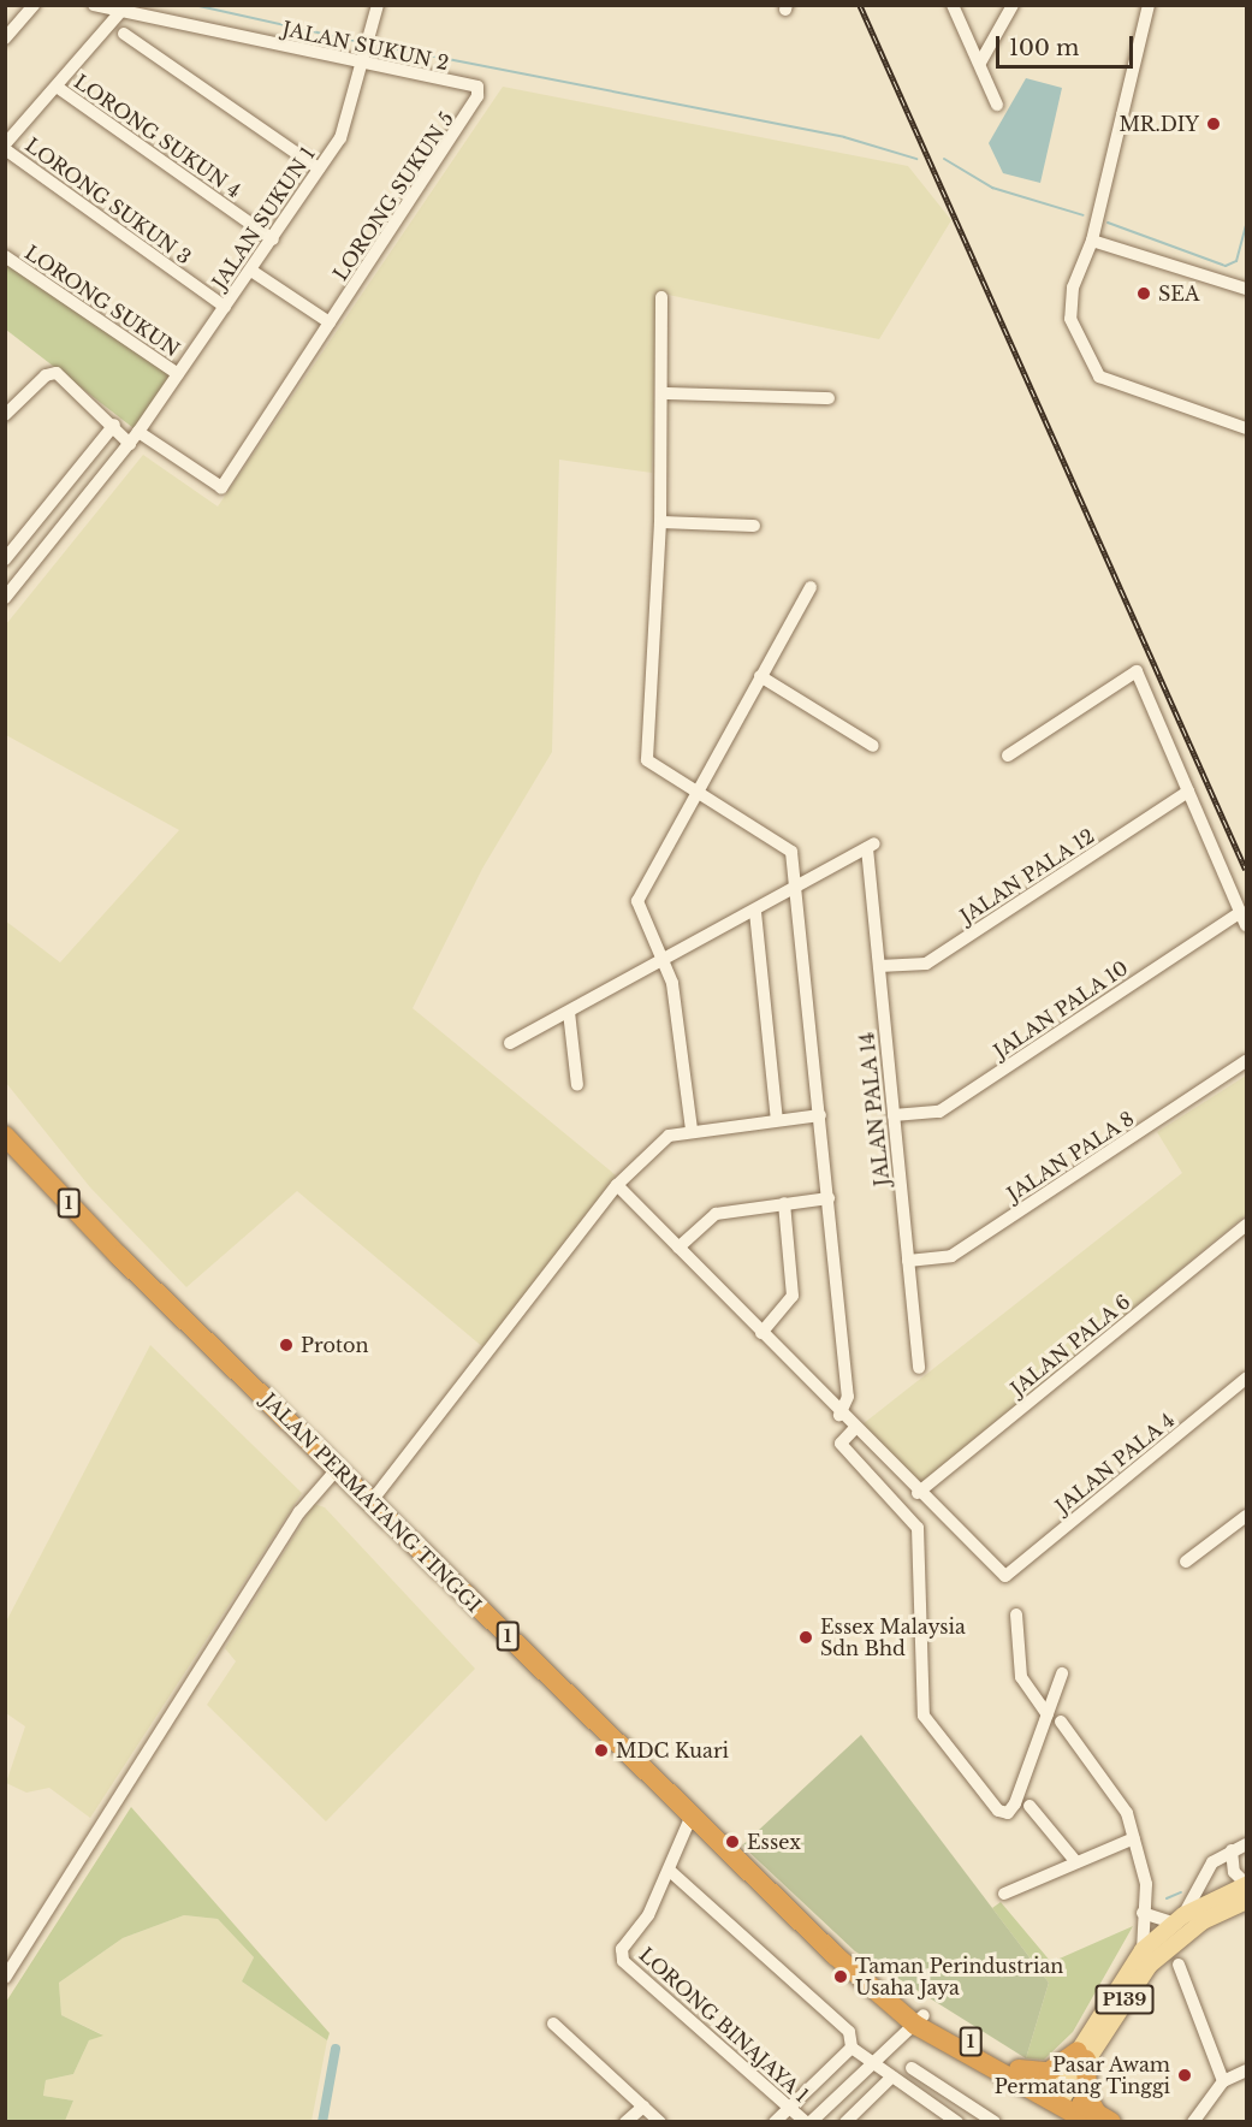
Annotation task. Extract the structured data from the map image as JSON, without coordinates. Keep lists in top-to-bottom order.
{
  "streets": {
    "highway": ["1", "JALAN PERMATANG TINGGI"],
    "main road": ["P139"],
    "street": [
      "JALAN SUKUN 2",
      "LORONG SUKUN 4",
      "LORONG SUKUN 5",
      "LORONG SUKUN 3",
      "JALAN SUKUN 1",
      "LORONG SUKUN",
      "JALAN PALA 12",
      "JALAN PALA 10",
      "JALAN PALA 14",
      "JALAN PALA 8",
      "JALAN PALA 6",
      "JALAN PALA 4",
      "LORONG BINAJAYA 1"
    ]
  },
  "crossings": [
    ["JALAN SUKUN 2", "LORONG SUKUN 5"],
    ["JALAN SUKUN 2", "JALAN SUKUN 1"],
    ["LORONG SUKUN 4", "JALAN SUKUN 1"],
    ["LORONG SUKUN 5", "JALAN SUKUN 1"],
    ["LORONG SUKUN 3", "JALAN SUKUN 1"],
    ["JALAN SUKUN 1", "LORONG SUKUN"],
    ["JALAN PALA 12", "JALAN PALA 14"],
    ["JALAN PALA 10", "JALAN PALA 14"],
    ["JALAN PALA 14", "JALAN PALA 8"],
    ["JALAN PALA 6", "JALAN PALA 4"],
    ["JALAN PERMATANG TINGGI", "P139"]
  ],
  "places": [
    "MR.DIY",
    "SEA",
    "Proton",
    "Essex Malaysia Sdn Bhd",
    "MDC Kuari",
    "Essex",
    "Taman Perindustrian Usaha Jaya",
    "Pasar Awam Permatang Tinggi"
  ],
  "scale_bar": "100 m"
}
